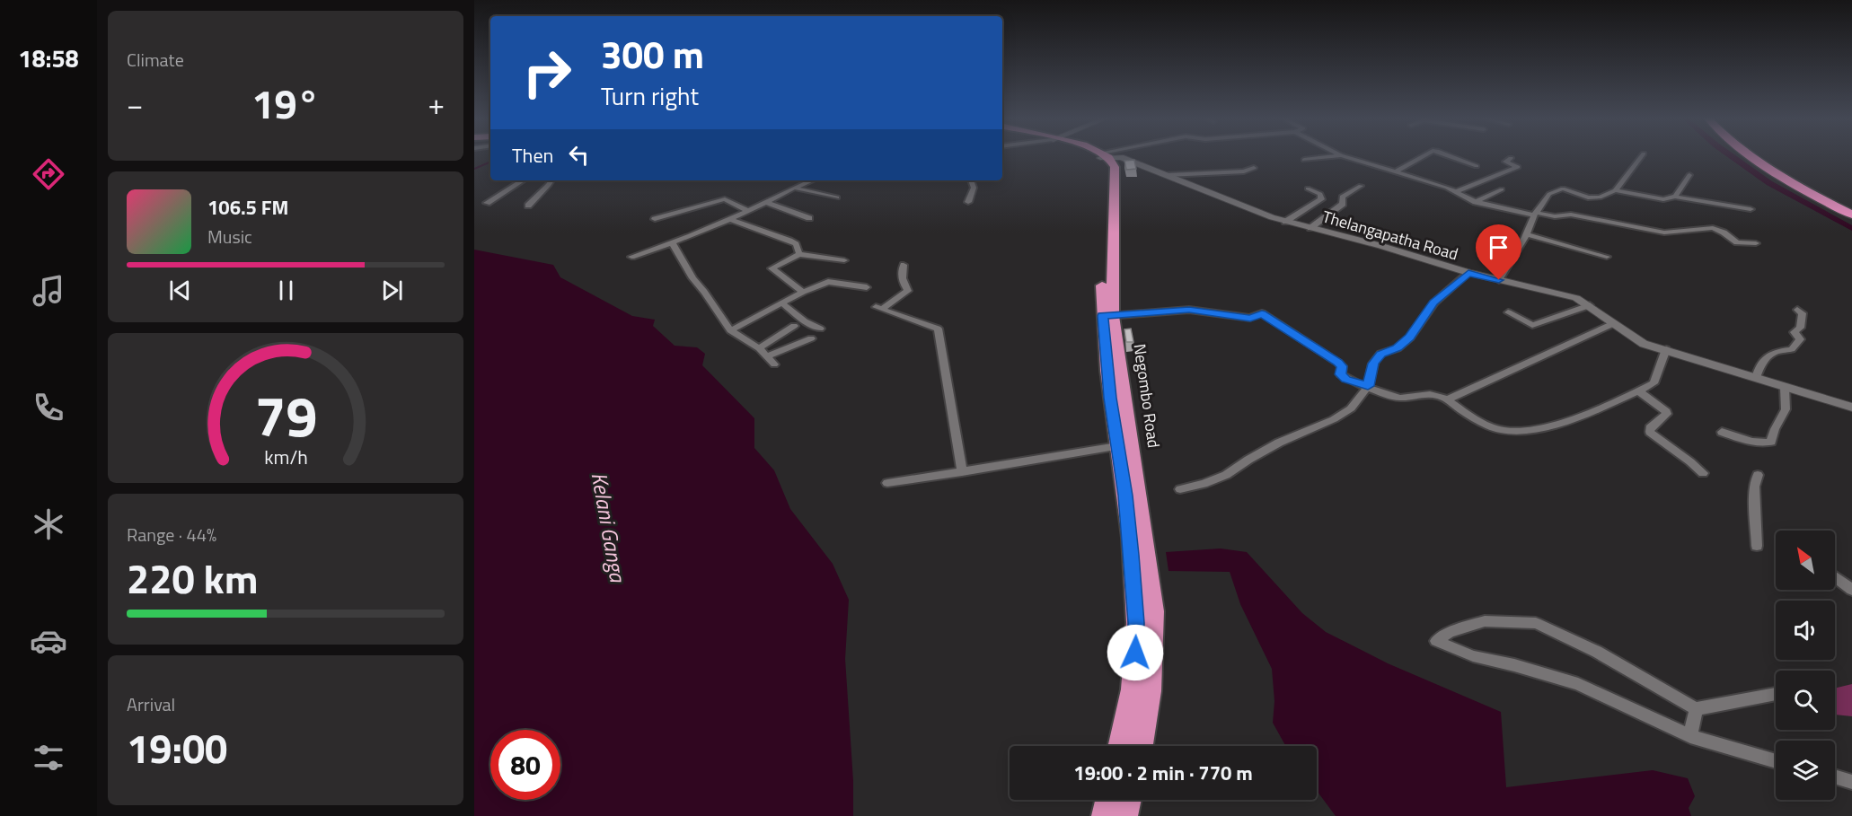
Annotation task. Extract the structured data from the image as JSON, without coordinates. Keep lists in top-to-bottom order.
{
  "streets": {
    "highway": ["Negombo Road"],
    "street": ["Thelangapatha Road"]
  },
  "water": ["Kelani Ganga"],
  "north": "top left",
  "page": {
    "tabs": "18:58",
    "tile": [
      "Climate",
      ["Range · 44%", "220 km"],
      ["Arrival", "19:00"]
    ],
    "turn": ["300 m", "Turn right"],
    "heat": ["−", "19°", "+"],
    "then": "Then",
    "song": ["106.5 FM", "Music"],
    "limit": "80",
    "trip": "19:00 · 2 min · 770 m",
    "gauge": ["79", "km/h"]
  }
}
